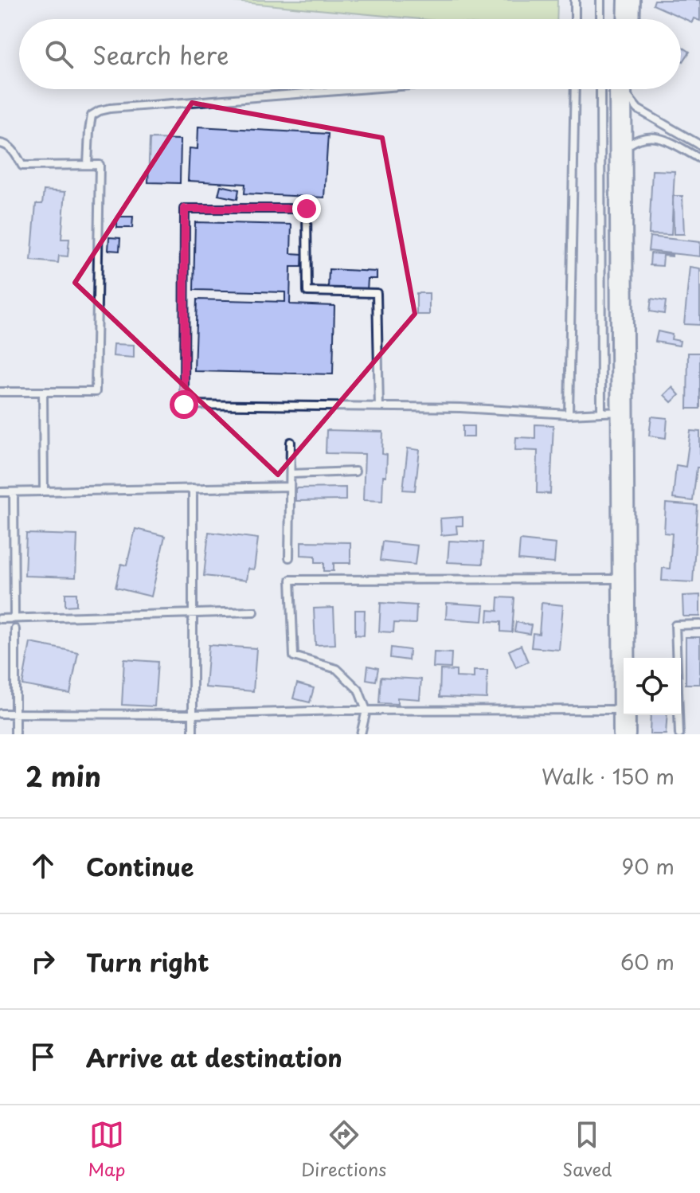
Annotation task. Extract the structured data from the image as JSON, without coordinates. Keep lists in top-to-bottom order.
{
  "page": {
    "search": "Search here",
    "heading": ["2 min", "Walk · 150 m"],
    "list": [
      ["Continue", "90 m"],
      ["Turn right", "60 m"],
      "Arrive at destination"
    ],
    "nav": ["Map", "Directions", "Saved"]
  }
}
